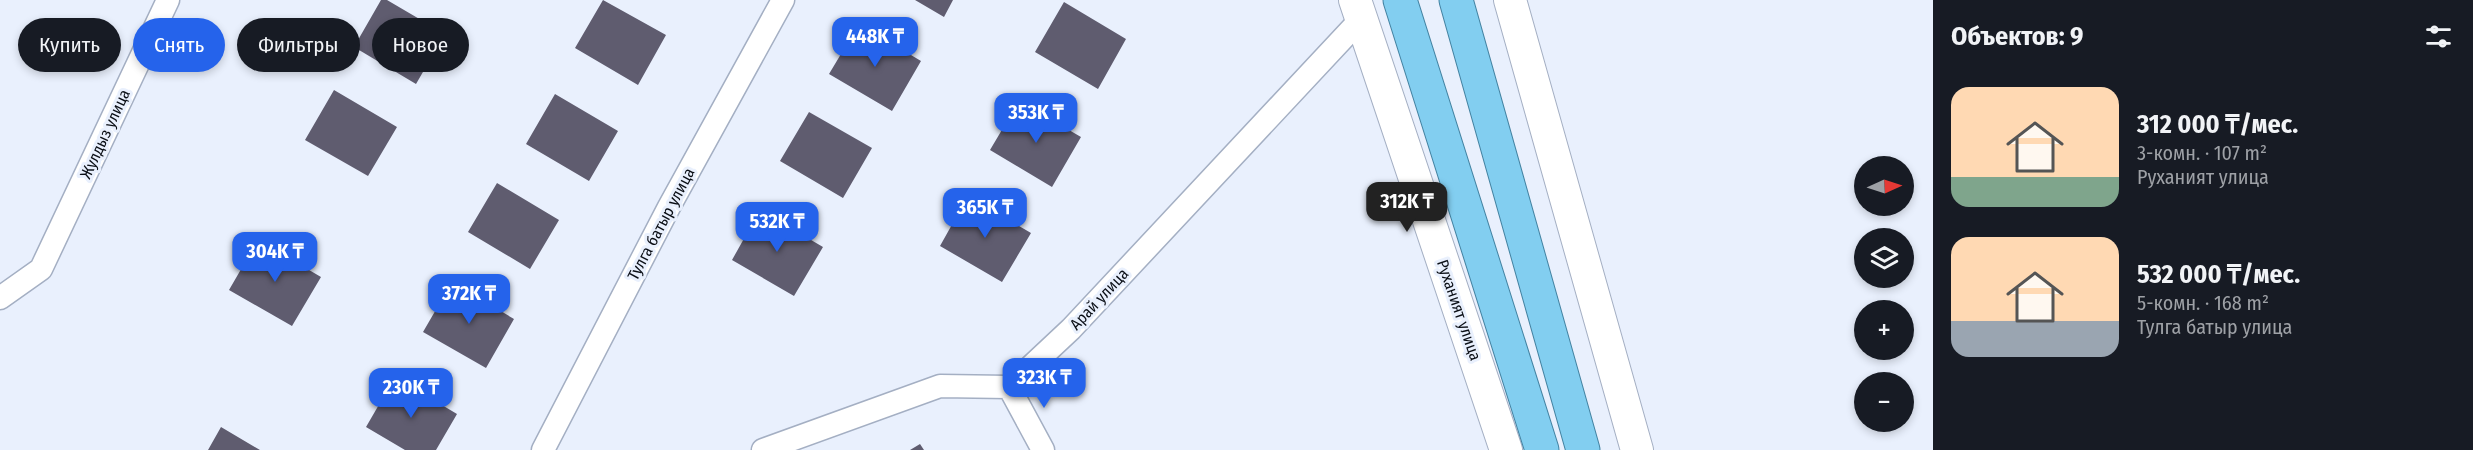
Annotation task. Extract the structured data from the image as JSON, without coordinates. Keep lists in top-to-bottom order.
{
  "streets": {
    "main road": ["Руханият улица"],
    "street": ["Жулдыз улица", "Тулга батыр улица", "Арай улица"]
  },
  "crossings": [
    ["Арай улица", "Руханият улица"]
  ],
  "north": "right",
  "page": {
    "heading": "Объектов: 9",
    "price": [
      "448K ₸",
      "353K ₸",
      "312K ₸",
      "365K ₸",
      "532K ₸",
      "304K ₸",
      "372K ₸",
      "323K ₸",
      "230K ₸"
    ],
    "chip": [
      "Купить",
      "Снять",
      "Фильтры",
      "Новое"
    ],
    "list": [
      {
        "name": "312 000 ₸/мес.",
        "note": "3-комн. · 107 m² · Руханият улица"
      },
      {
        "name": "532 000 ₸/мес.",
        "note": "5-комн. · 168 m² · Тулга батыр улица"
      }
    ],
    "map_buttons": ["+", "−"]
  }
}
